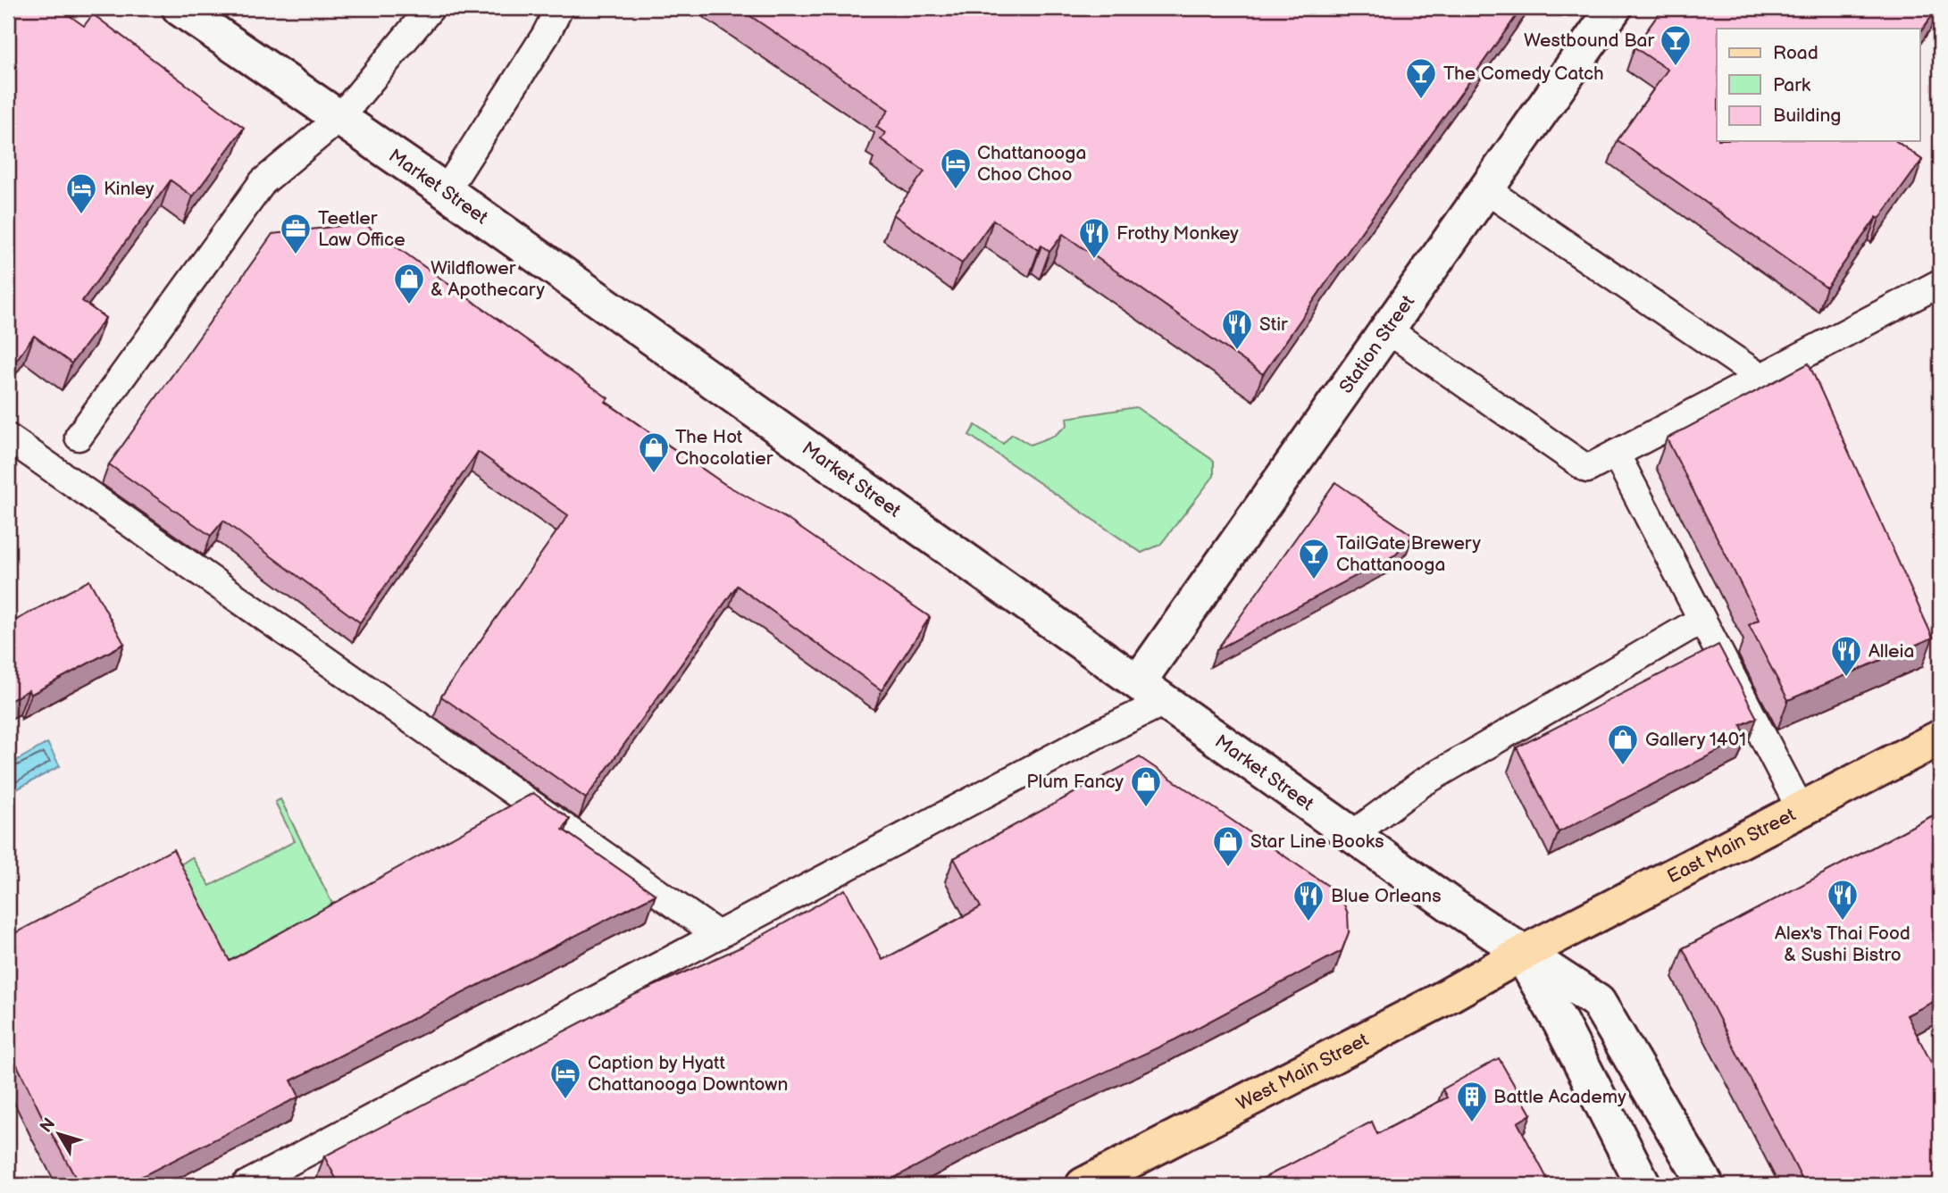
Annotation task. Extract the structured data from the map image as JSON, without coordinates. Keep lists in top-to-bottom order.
{
  "streets": {
    "main road": [
      "Market Street",
      "Station Street",
      "East Main Street",
      "West Main Street"
    ]
  },
  "crossings": [
    ["Market Street", "Station Street"],
    ["Market Street", "East Main Street"],
    ["Market Street", "West Main Street"],
    ["East Main Street", "West Main Street"]
  ],
  "places": {
    "bar": ["Westbound Bar", "The Comedy Catch", "TailGate Brewery Chattanooga"],
    "hotel": ["Chattanooga Choo Choo", "Kinley", "Caption by Hyatt Chattanooga Downtown"],
    "office": ["Teetler Law Office"],
    "restaurant": [
      "Frothy Monkey",
      "Stir",
      "Alleia",
      "Alex's Thai Food & Sushi Bistro",
      "Blue Orleans"
    ],
    "shop": [
      "Wildflower & Apothecary",
      "The Hot Chocolatier",
      "Gallery 1401",
      "Plum Fancy",
      "Star Line Books"
    ],
    "building": ["Battle Academy"]
  },
  "legend": ["Road", "Park", "Building"],
  "north": "top left"
}
